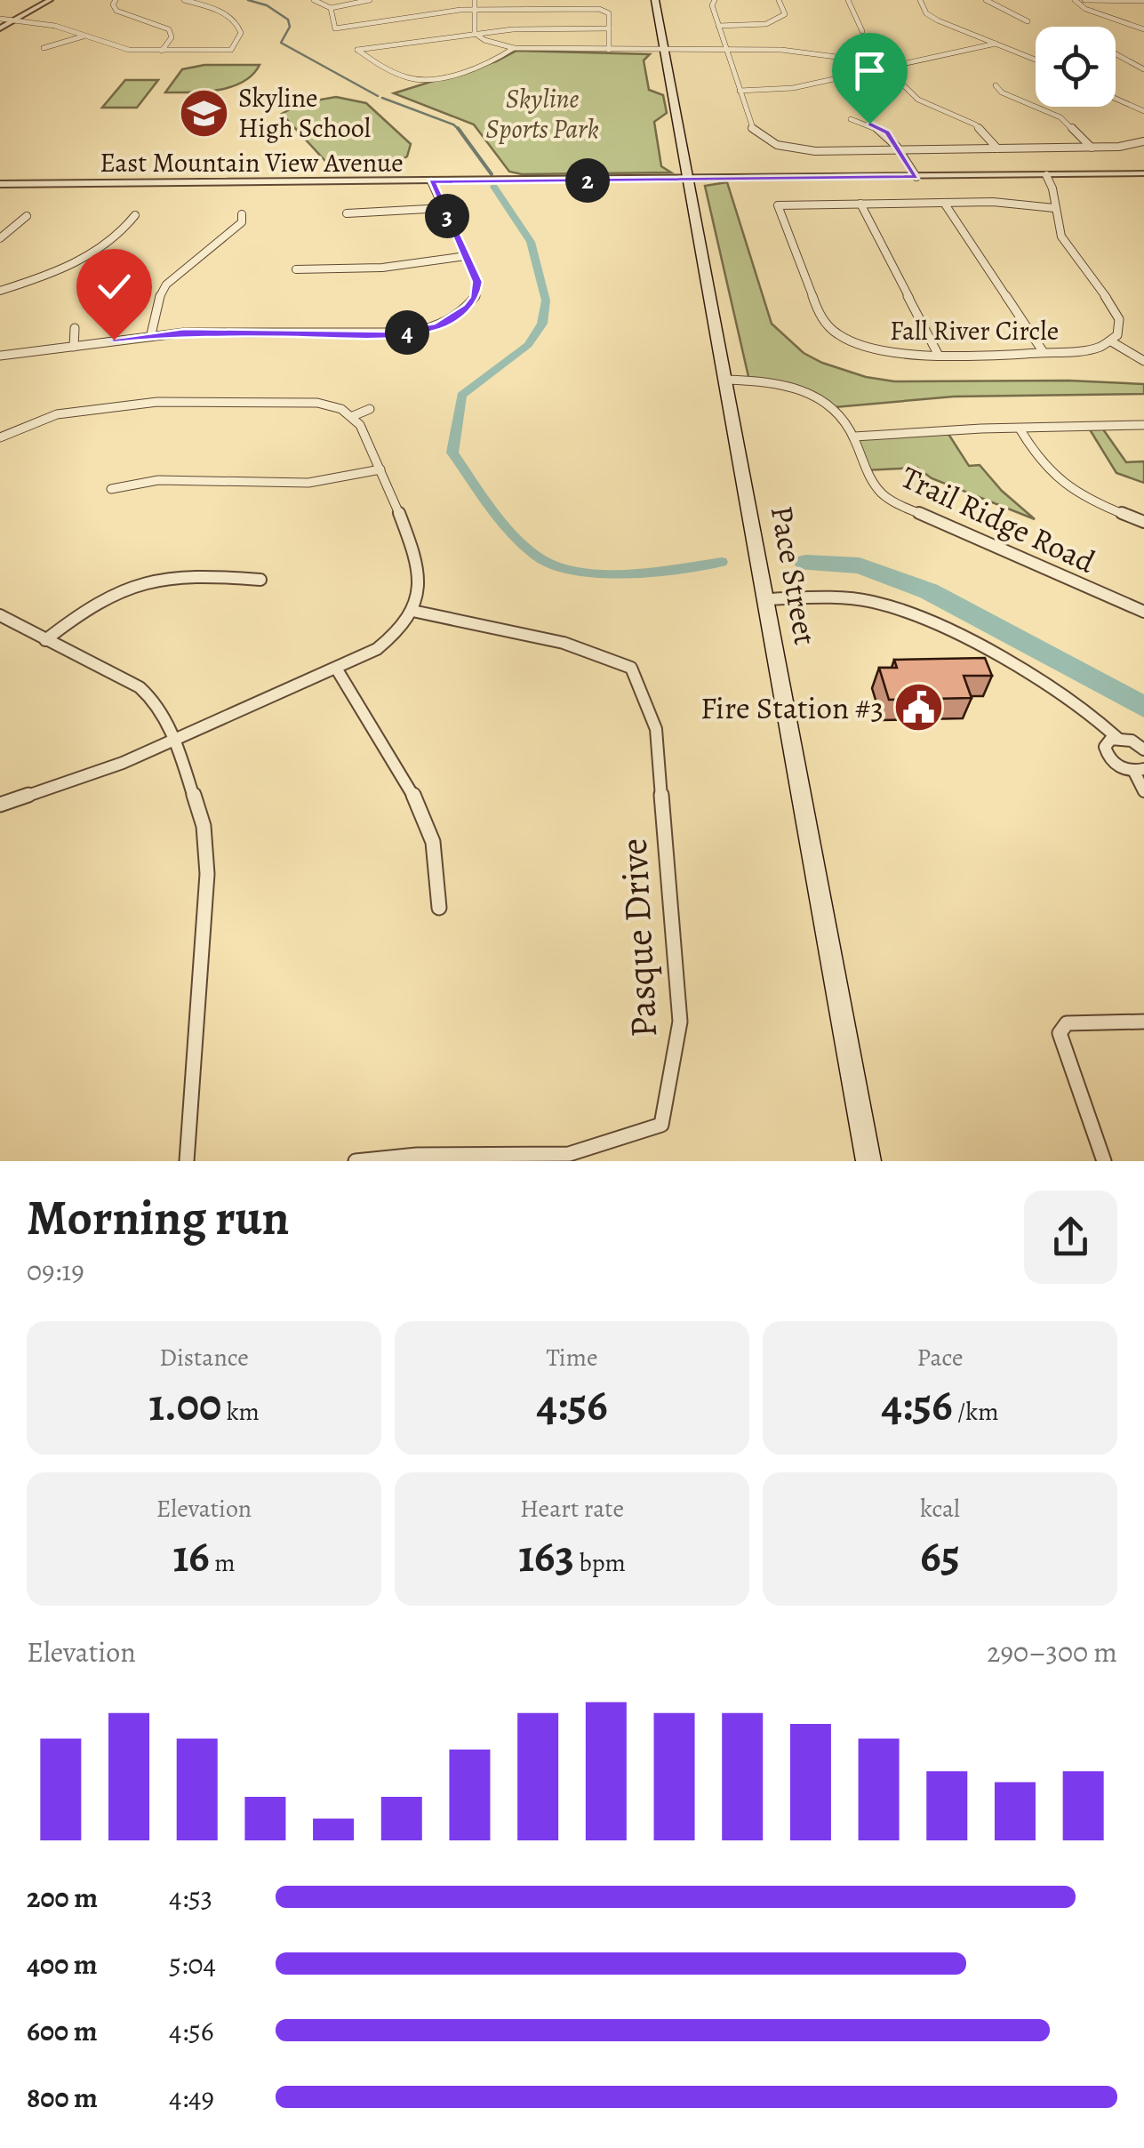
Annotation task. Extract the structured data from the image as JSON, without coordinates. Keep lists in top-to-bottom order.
{
  "streets": {
    "main road": ["Pace Street"],
    "street": [
      "East Mountain View Avenue",
      "Fall River Circle",
      "Trail Ridge Road",
      "Pasque Drive"
    ]
  },
  "crossings": [
    ["East Mountain View Avenue", "Pace Street"],
    ["Trail Ridge Road", "Pace Street"]
  ],
  "parks": ["Skyline Sports Park"],
  "places": {
    "school or university": ["Skyline High School"],
    "public building": ["Fire Station #3"]
  },
  "page": {
    "pins": ["2", "3", "4"],
    "heading": ["Morning run", "09:19"],
    "stats": [
      ["Distance", "1.00 km"],
      ["Time", "4:56"],
      ["Pace", "4:56 /km"],
      ["Elevation", "16 m"],
      ["Heart rate", "163 bpm"],
      ["kcal", "65"]
    ],
    "chart": ["Elevation", "290–300 m"],
    "list": [
      {
        "name": "200 m",
        "note": "4:53"
      },
      {
        "name": "400 m",
        "note": "5:04"
      },
      {
        "name": "600 m",
        "note": "4:56"
      },
      {
        "name": "800 m",
        "note": "4:49"
      }
    ]
  }
}
